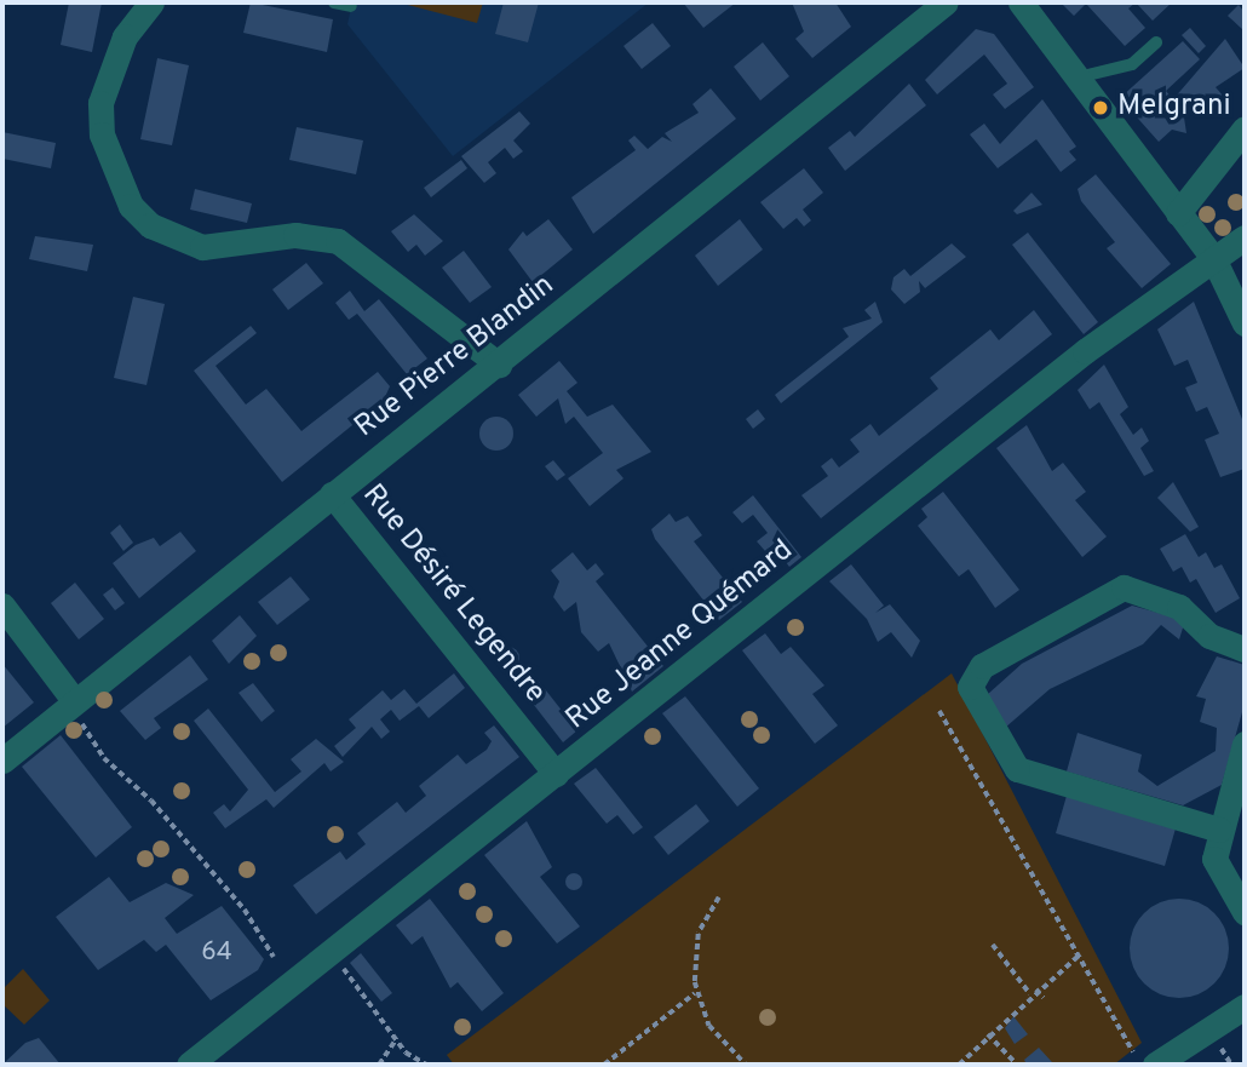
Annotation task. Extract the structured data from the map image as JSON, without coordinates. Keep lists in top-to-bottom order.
{
  "streets": {
    "street": ["Rue Pierre Blandin", "Rue Désiré Legendre", "Rue Jeanne Quémard"]
  },
  "crossings": [
    ["Rue Pierre Blandin", "Rue Désiré Legendre"],
    ["Rue Désiré Legendre", "Rue Jeanne Quémard"]
  ],
  "places": ["Melgrani"],
  "house_numbers": ["64"]
}
